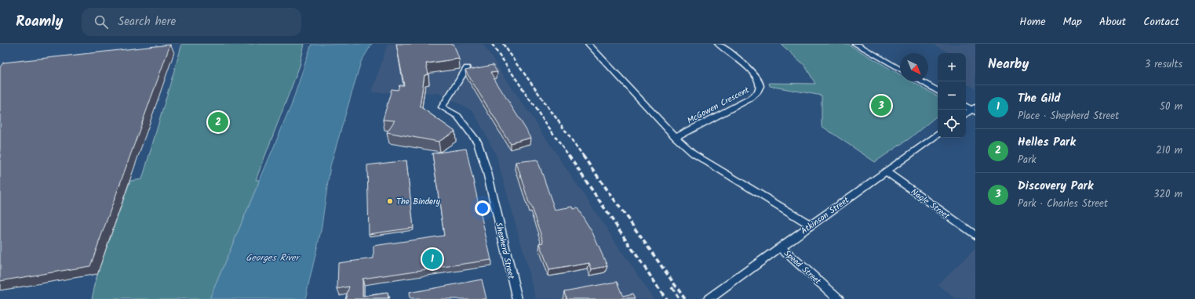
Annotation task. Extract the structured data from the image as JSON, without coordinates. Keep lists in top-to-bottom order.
{
  "streets": {
    "street": [
      "McGowen Crescent",
      "Nagle Street",
      "Atkinson Street",
      "Shepherd Street",
      "Speed Street"
    ]
  },
  "crossings": [
    ["Nagle Street", "Atkinson Street"],
    ["Atkinson Street", "Speed Street"]
  ],
  "water": ["Georges River"],
  "places": ["The Bindery"],
  "north": "bottom right",
  "page": {
    "header": "Roamly",
    "search": "Search here",
    "nav": [
      "Home",
      "Map",
      "About",
      "Contact"
    ],
    "heading": ["Nearby", "3 results"],
    "map_buttons": ["+", "−"],
    "list": [
      {
        "mark": "1",
        "name": "The Gild",
        "note": "Place · Shepherd Street",
        "value": "50 m"
      },
      {
        "mark": "2",
        "name": "Helles Park",
        "note": "Park",
        "value": "210 m"
      },
      {
        "mark": "3",
        "name": "Discovery Park",
        "note": "Park · Charles Street",
        "value": "320 m"
      }
    ],
    "pins": ["3", "2", "1"]
  }
}
